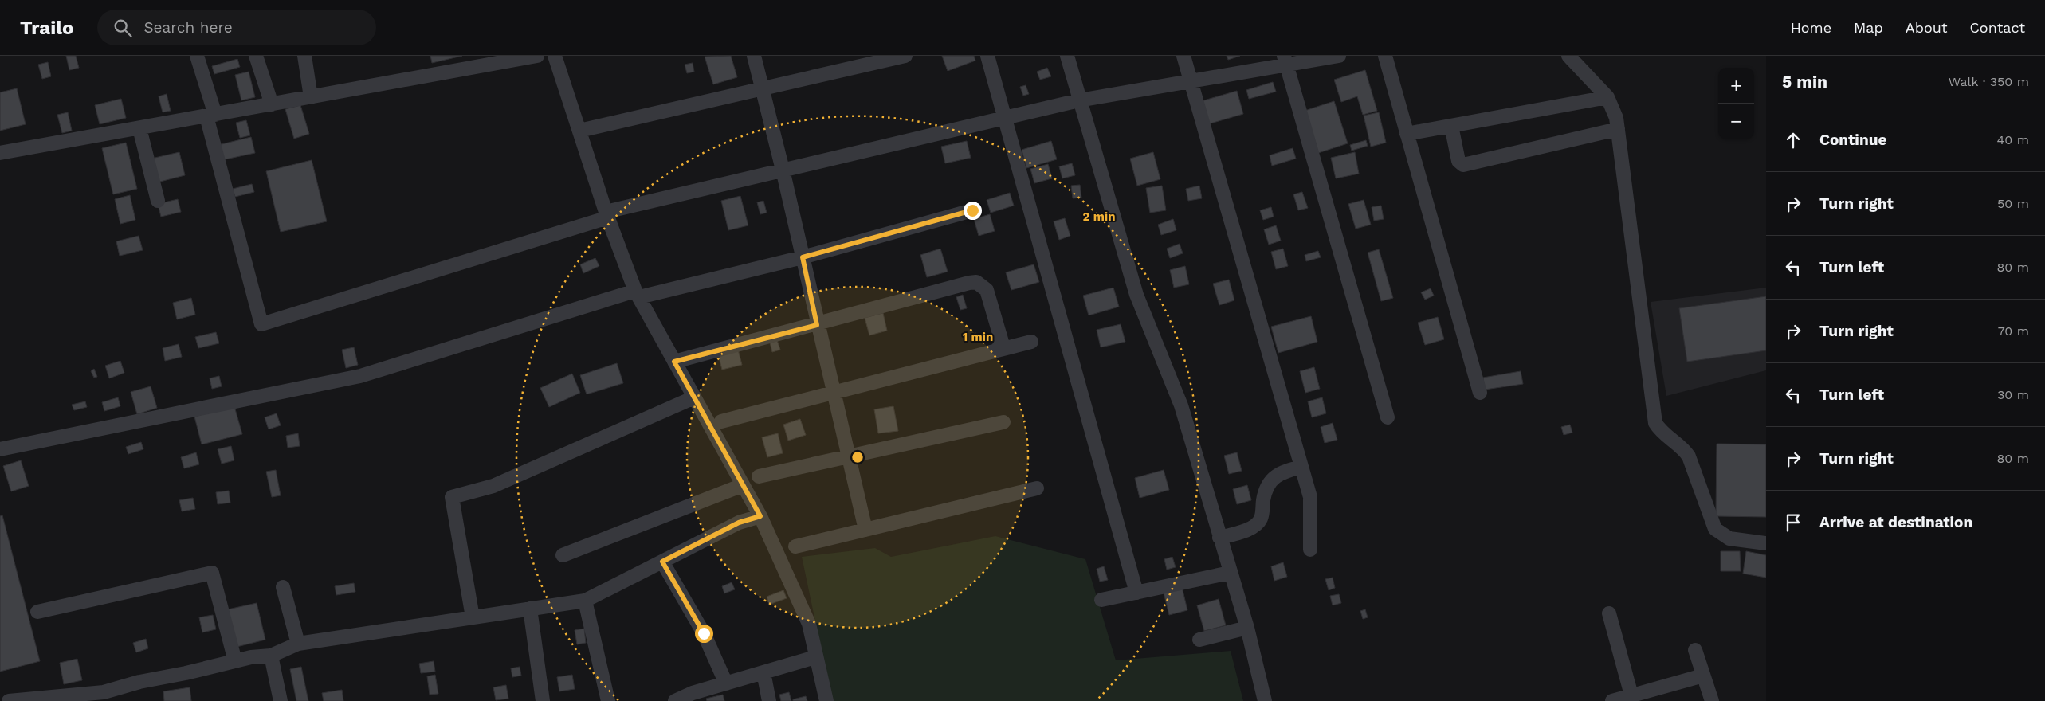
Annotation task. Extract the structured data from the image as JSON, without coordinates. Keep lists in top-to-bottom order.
{
  "page": {
    "header": "Trailo",
    "search": "Search here",
    "nav": [
      "Home",
      "Map",
      "About",
      "Contact"
    ],
    "heading": ["5 min", "Walk · 350 m"],
    "map_buttons": ["+", "−"],
    "list": [
      ["Continue", "40 m"],
      ["Turn right", "50 m"],
      ["Turn left", "80 m"],
      ["Turn right", "70 m"],
      ["Turn left", "30 m"],
      ["Turn right", "80 m"],
      "Arrive at destination"
    ]
  },
  "rings": ["2 min", "1 min"]
}
